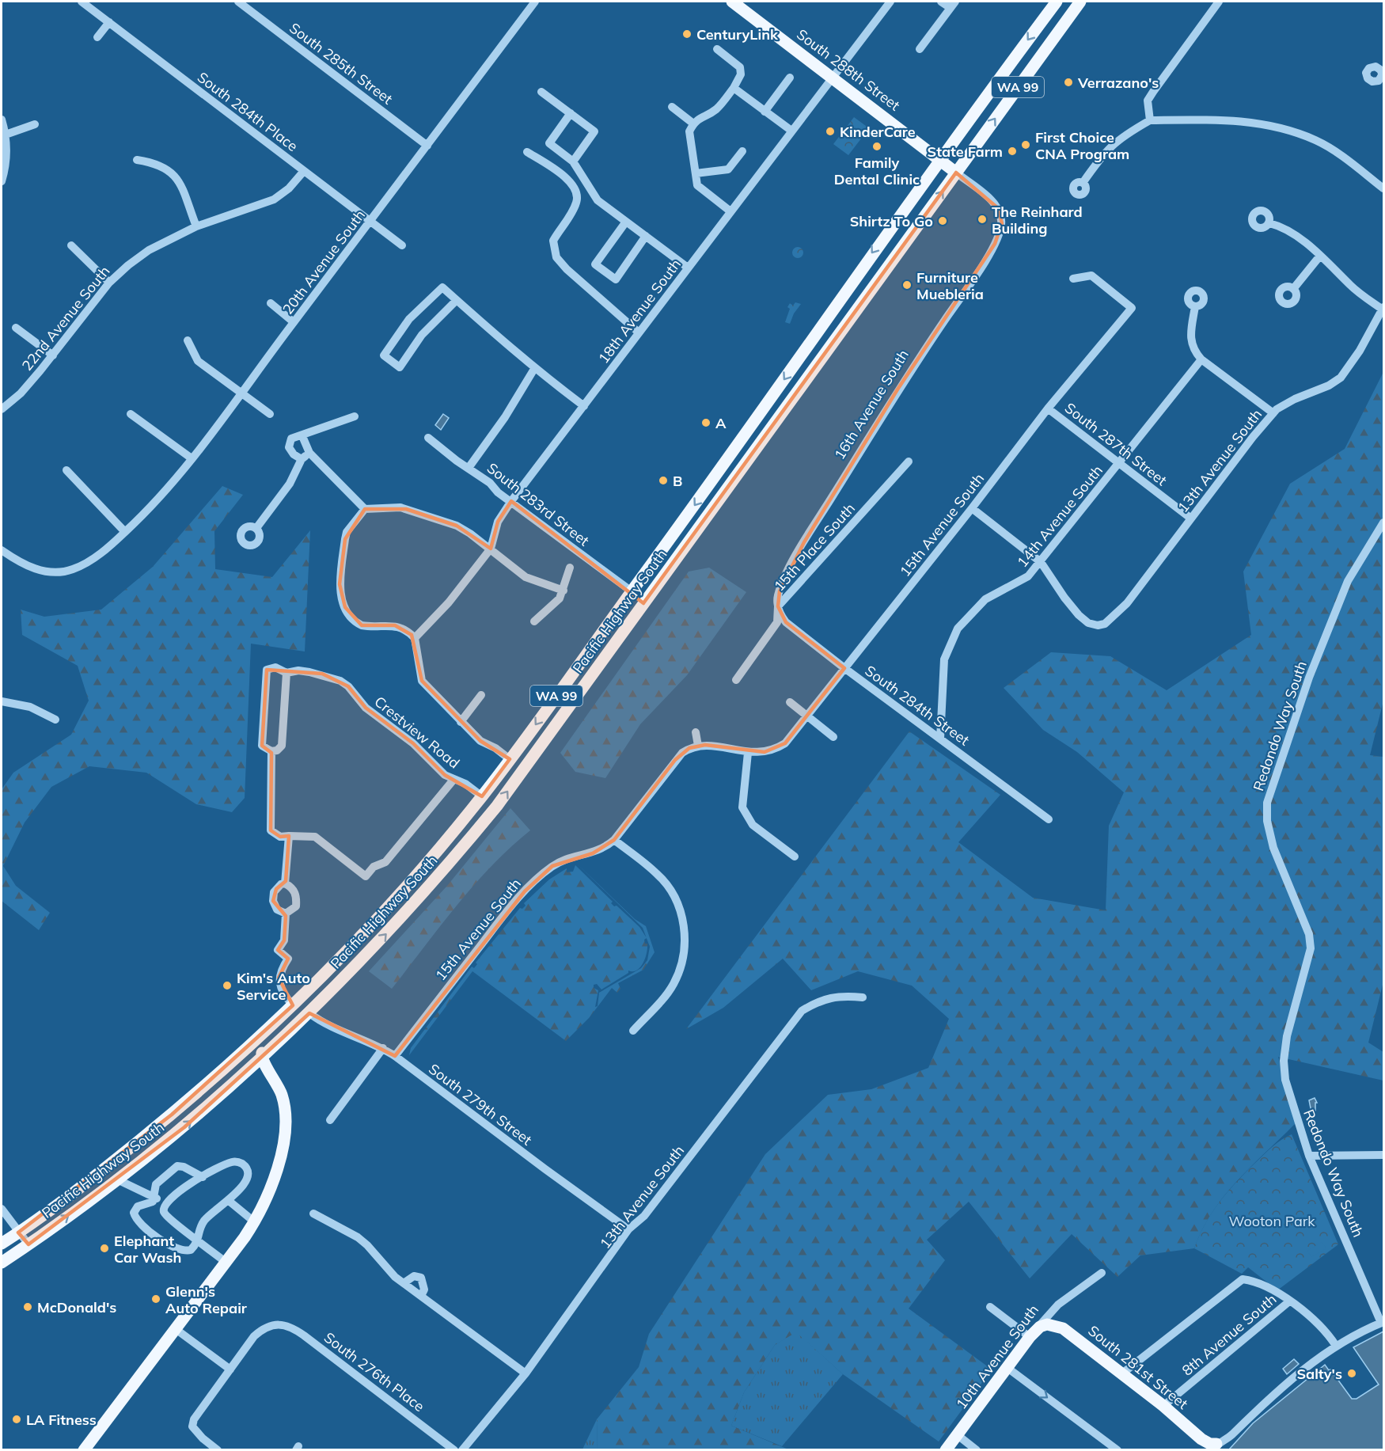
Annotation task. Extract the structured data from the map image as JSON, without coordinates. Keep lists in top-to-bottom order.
{
  "streets": {
    "main road": [
      "South 288th Street",
      "WA 99",
      "Pacific Highway South",
      "10th Avenue South",
      "South 281st Street"
    ],
    "street": [
      "South 285th Street",
      "South 284th Place",
      "20th Avenue South",
      "18th Avenue South",
      "22nd Avenue South",
      "16th Avenue South",
      "South 287th Street",
      "13th Avenue South",
      "South 283rd Street",
      "14th Avenue South",
      "15th Avenue South",
      "15th Place South",
      "South 284th Street",
      "Redondo Way South",
      "Crestview Road",
      "South 279th Street",
      "8th Avenue South",
      "South 276th Place"
    ]
  },
  "crossings": [
    ["South 285th Street", "20th Avenue South"],
    ["South 288th Street", "18th Avenue South"],
    ["South 288th Street", "16th Avenue South"],
    ["South 288th Street", "Pacific Highway South"],
    ["South 284th Place", "20th Avenue South"],
    ["South 284th Place", "22nd Avenue South"],
    ["18th Avenue South", "South 283rd Street"],
    ["16th Avenue South", "15th Place South"],
    ["16th Avenue South", "South 284th Street"],
    ["South 287th Street", "13th Avenue South"],
    ["South 287th Street", "14th Avenue South"],
    ["South 287th Street", "15th Avenue South"],
    ["13th Avenue South", "14th Avenue South"],
    ["13th Avenue South", "South 279th Street"],
    ["South 283rd Street", "Pacific Highway South"],
    ["14th Avenue South", "South 284th Street"],
    ["15th Avenue South", "South 284th Street"],
    ["15th Avenue South", "South 279th Street"],
    ["15th Place South", "South 284th Street"],
    ["Pacific Highway South", "Crestview Road"],
    ["Pacific Highway South", "South 279th Street"],
    ["8th Avenue South", "South 281st Street"],
    ["10th Avenue South", "South 281st Street"]
  ],
  "parks": ["Wooton Park"],
  "places": [
    "CenturyLink",
    "Verrazano's",
    "KinderCare",
    "First Choice CNA Program",
    "Family Dental Clinic",
    "State Farm",
    "The Reinhard Building",
    "Shirtz To Go",
    "Furniture Muebleria",
    "A",
    "B",
    "Kim's Auto Service",
    "Elephant Car Wash",
    "Glenn's Auto Repair",
    "McDonald's",
    "Salty's",
    "LA Fitness"
  ]
}
